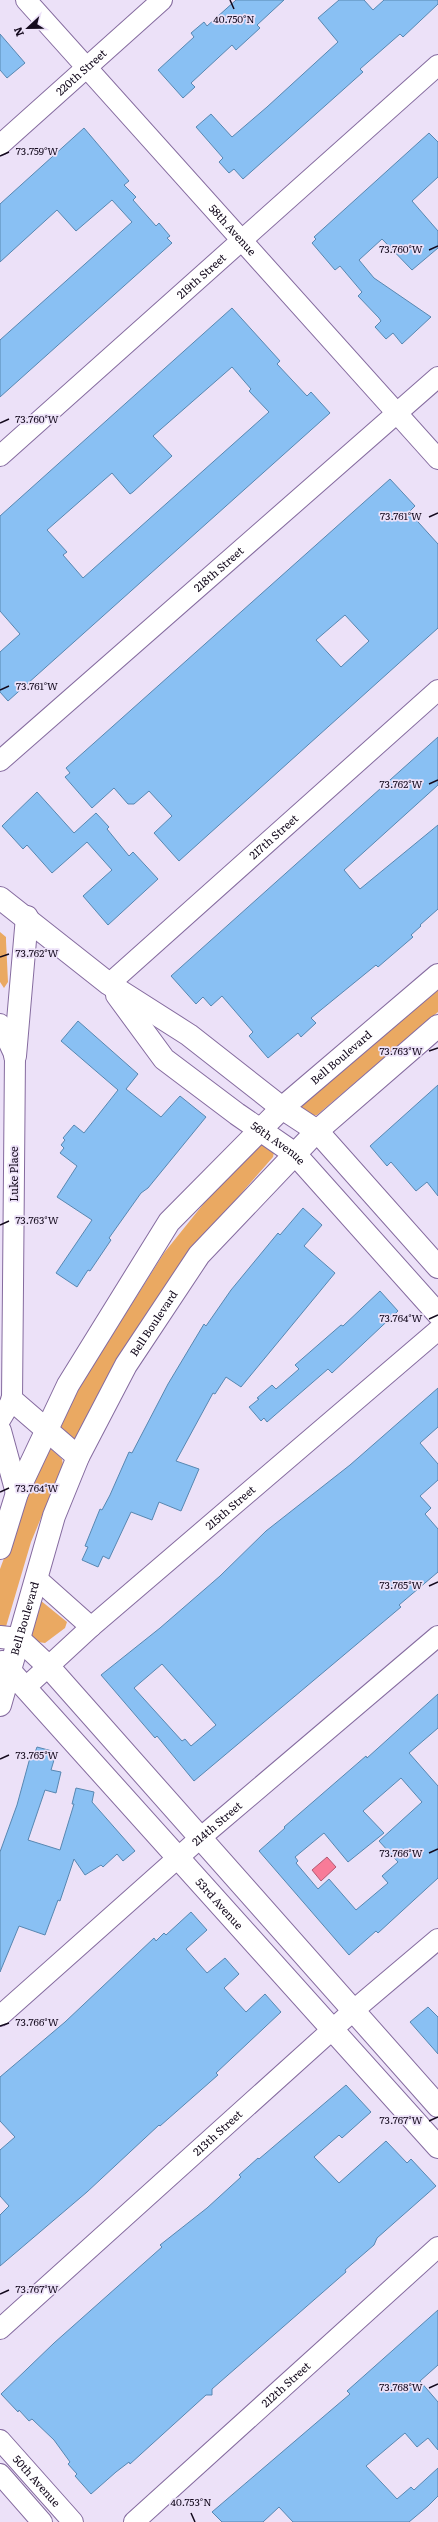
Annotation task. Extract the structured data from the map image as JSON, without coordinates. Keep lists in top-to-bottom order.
{
  "streets": {
    "street": [
      "220th Street",
      "58th Avenue",
      "219th Street",
      "218th Street",
      "217th Street",
      "Bell Boulevard",
      "56th Avenue",
      "Luke Place",
      "215th Street",
      "214th Street",
      "53rd Avenue",
      "213th Street",
      "212th Street",
      "50th Avenue"
    ]
  },
  "crossings": [
    ["220th Street", "58th Avenue"],
    ["58th Avenue", "219th Street"],
    ["58th Avenue", "218th Street"],
    ["217th Street", "56th Avenue"],
    ["Bell Boulevard", "56th Avenue"],
    ["Bell Boulevard", "53rd Avenue"],
    ["215th Street", "53rd Avenue"],
    ["214th Street", "53rd Avenue"],
    ["53rd Avenue", "213th Street"]
  ],
  "north": "left",
  "coordinates": [
    "40.750°N",
    "73.759°W",
    "73.760°W",
    "73.761°W",
    "73.762°W",
    "73.763°W",
    "73.764°W",
    "73.765°W",
    "73.766°W",
    "73.767°W",
    "73.768°W",
    "40.753°N"
  ]
}
